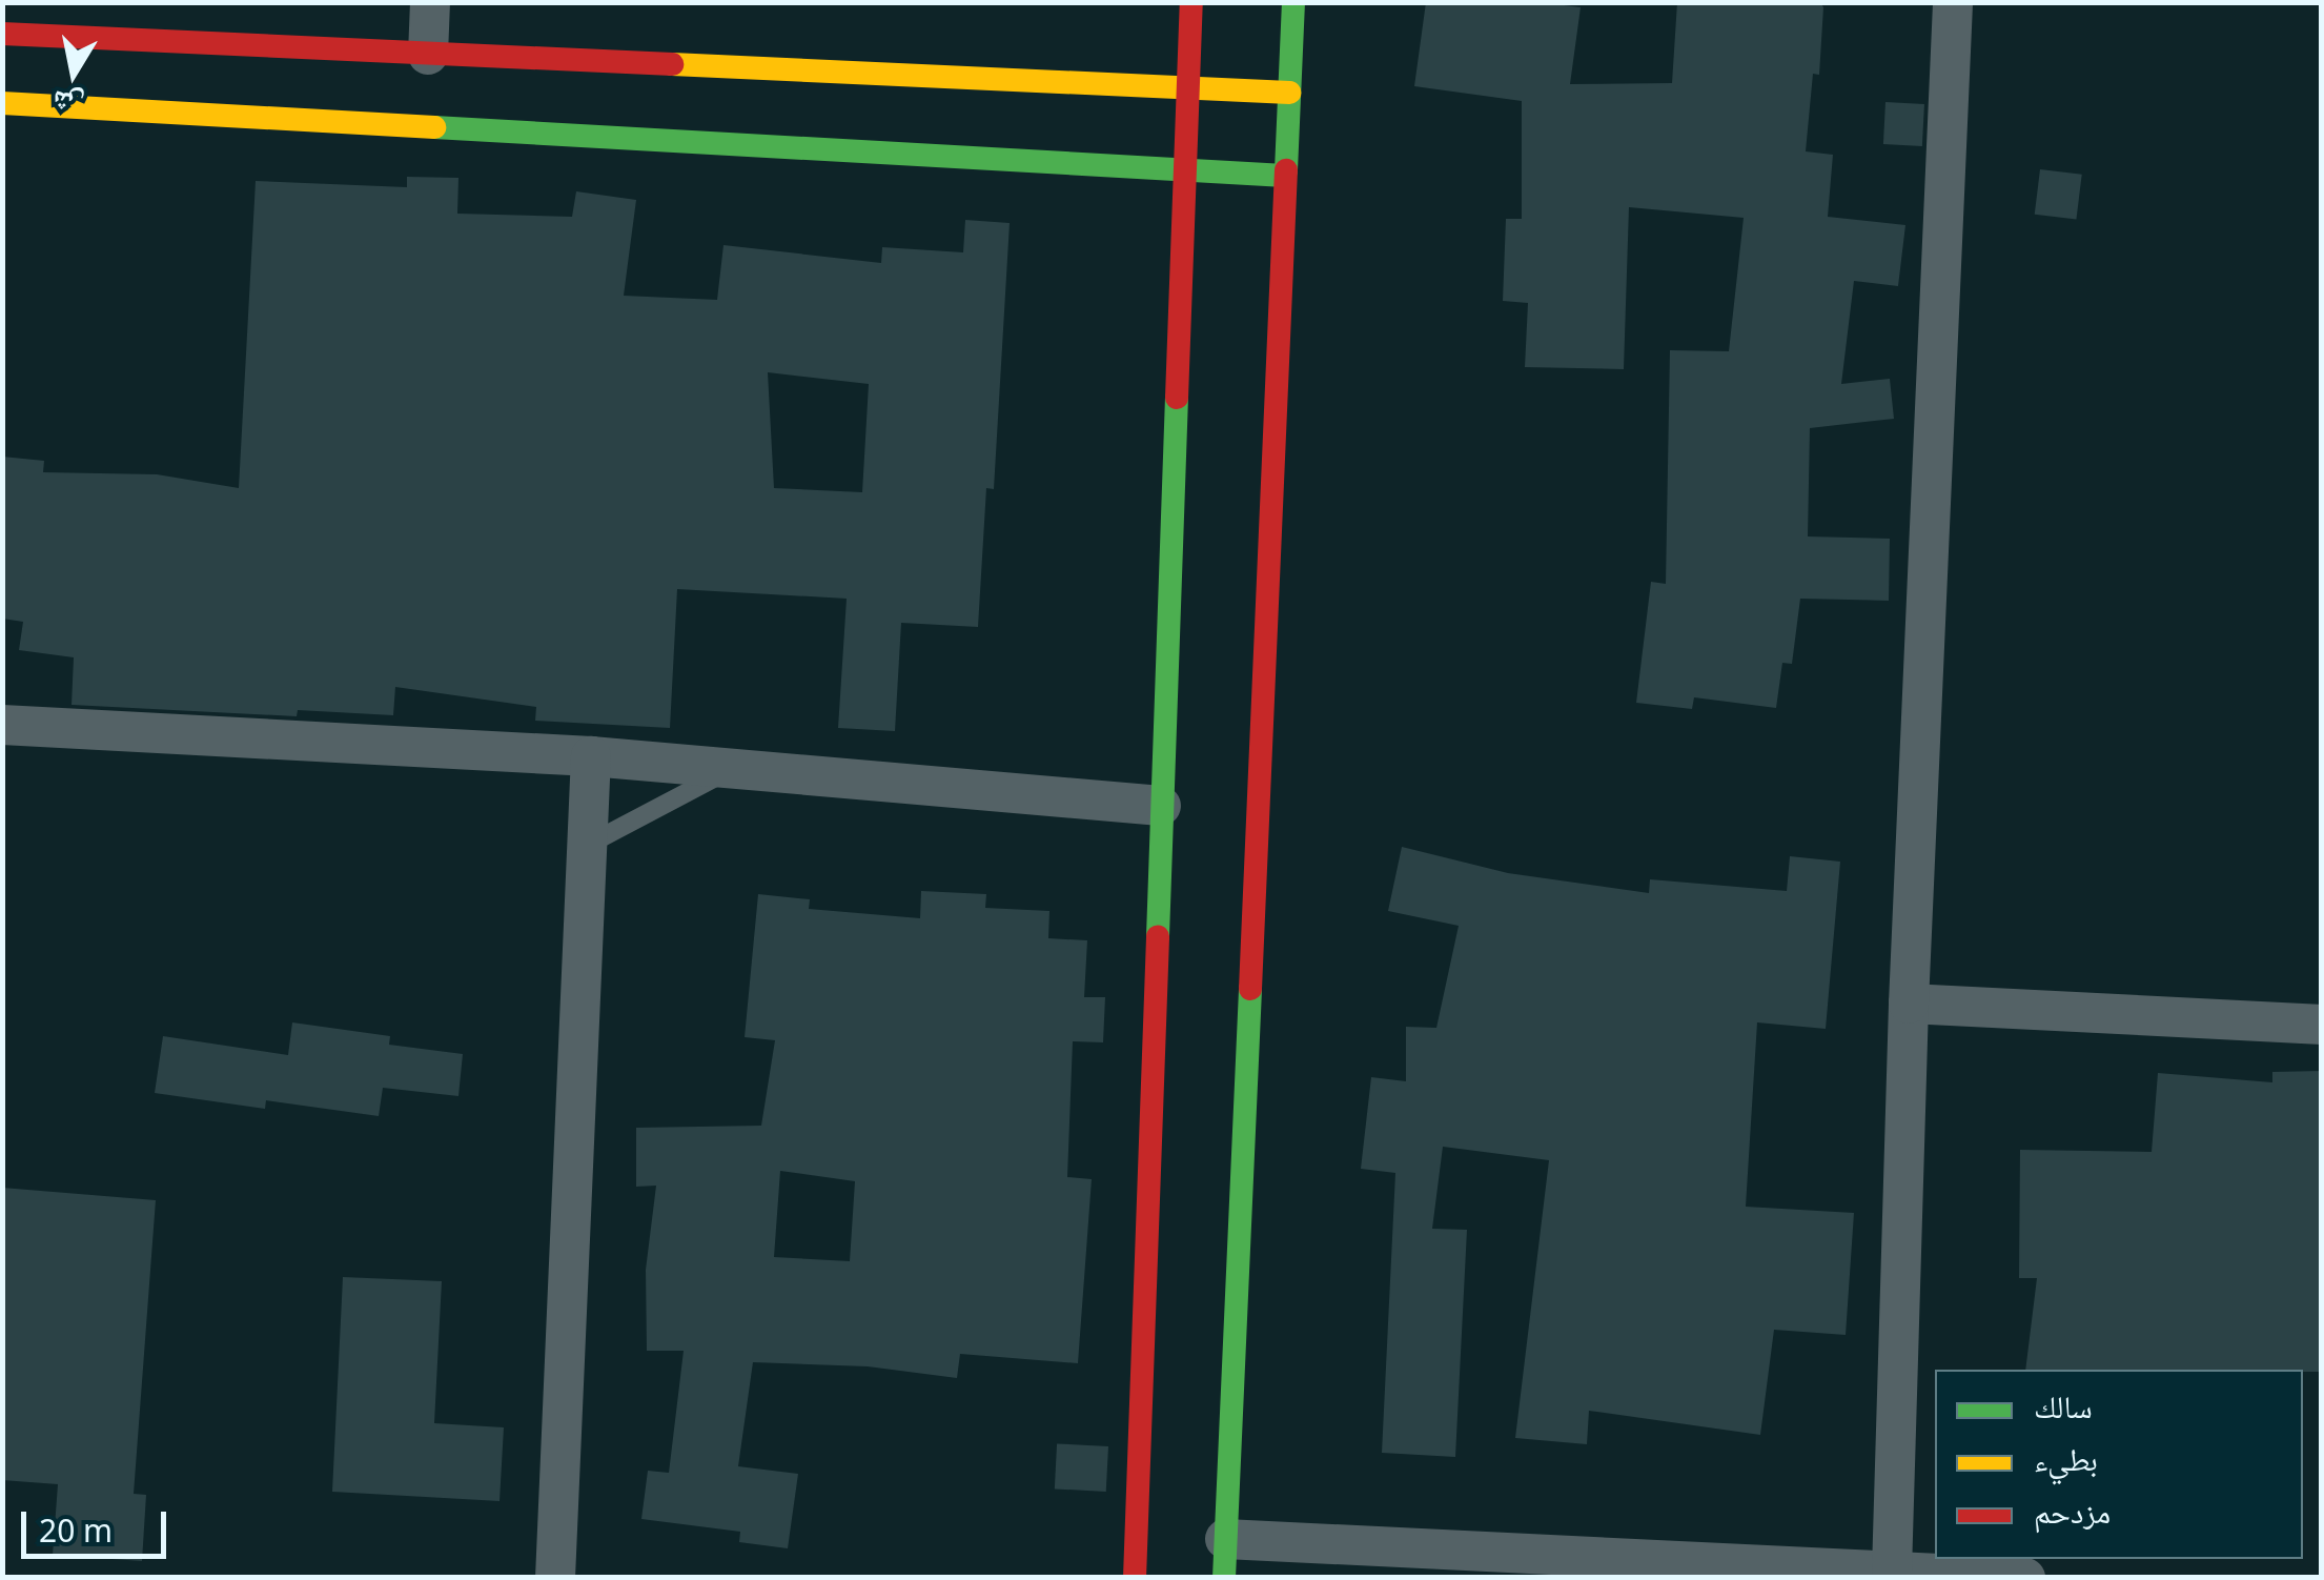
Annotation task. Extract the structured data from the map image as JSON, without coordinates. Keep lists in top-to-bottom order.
{
  "legend": ["سالك", "بطيء", "مزدحم"],
  "scale_bar": "20 m",
  "north": "bottom"
}
